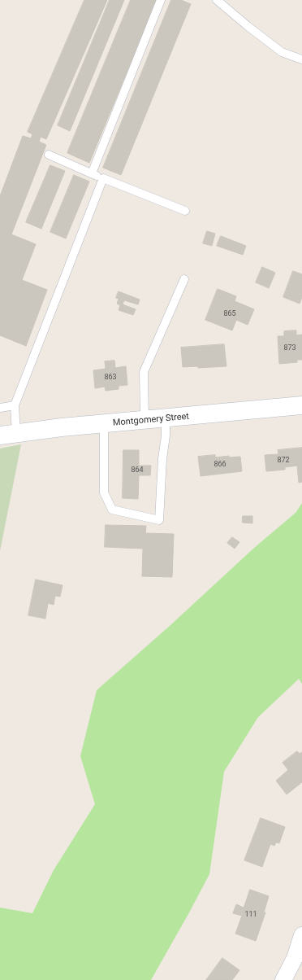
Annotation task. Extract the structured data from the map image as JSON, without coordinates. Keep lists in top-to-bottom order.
{
  "streets": {
    "main road": ["Montgomery Street"]
  },
  "house_numbers": [
    "865",
    "873",
    "863",
    "872",
    "866",
    "864",
    "111"
  ]
}
